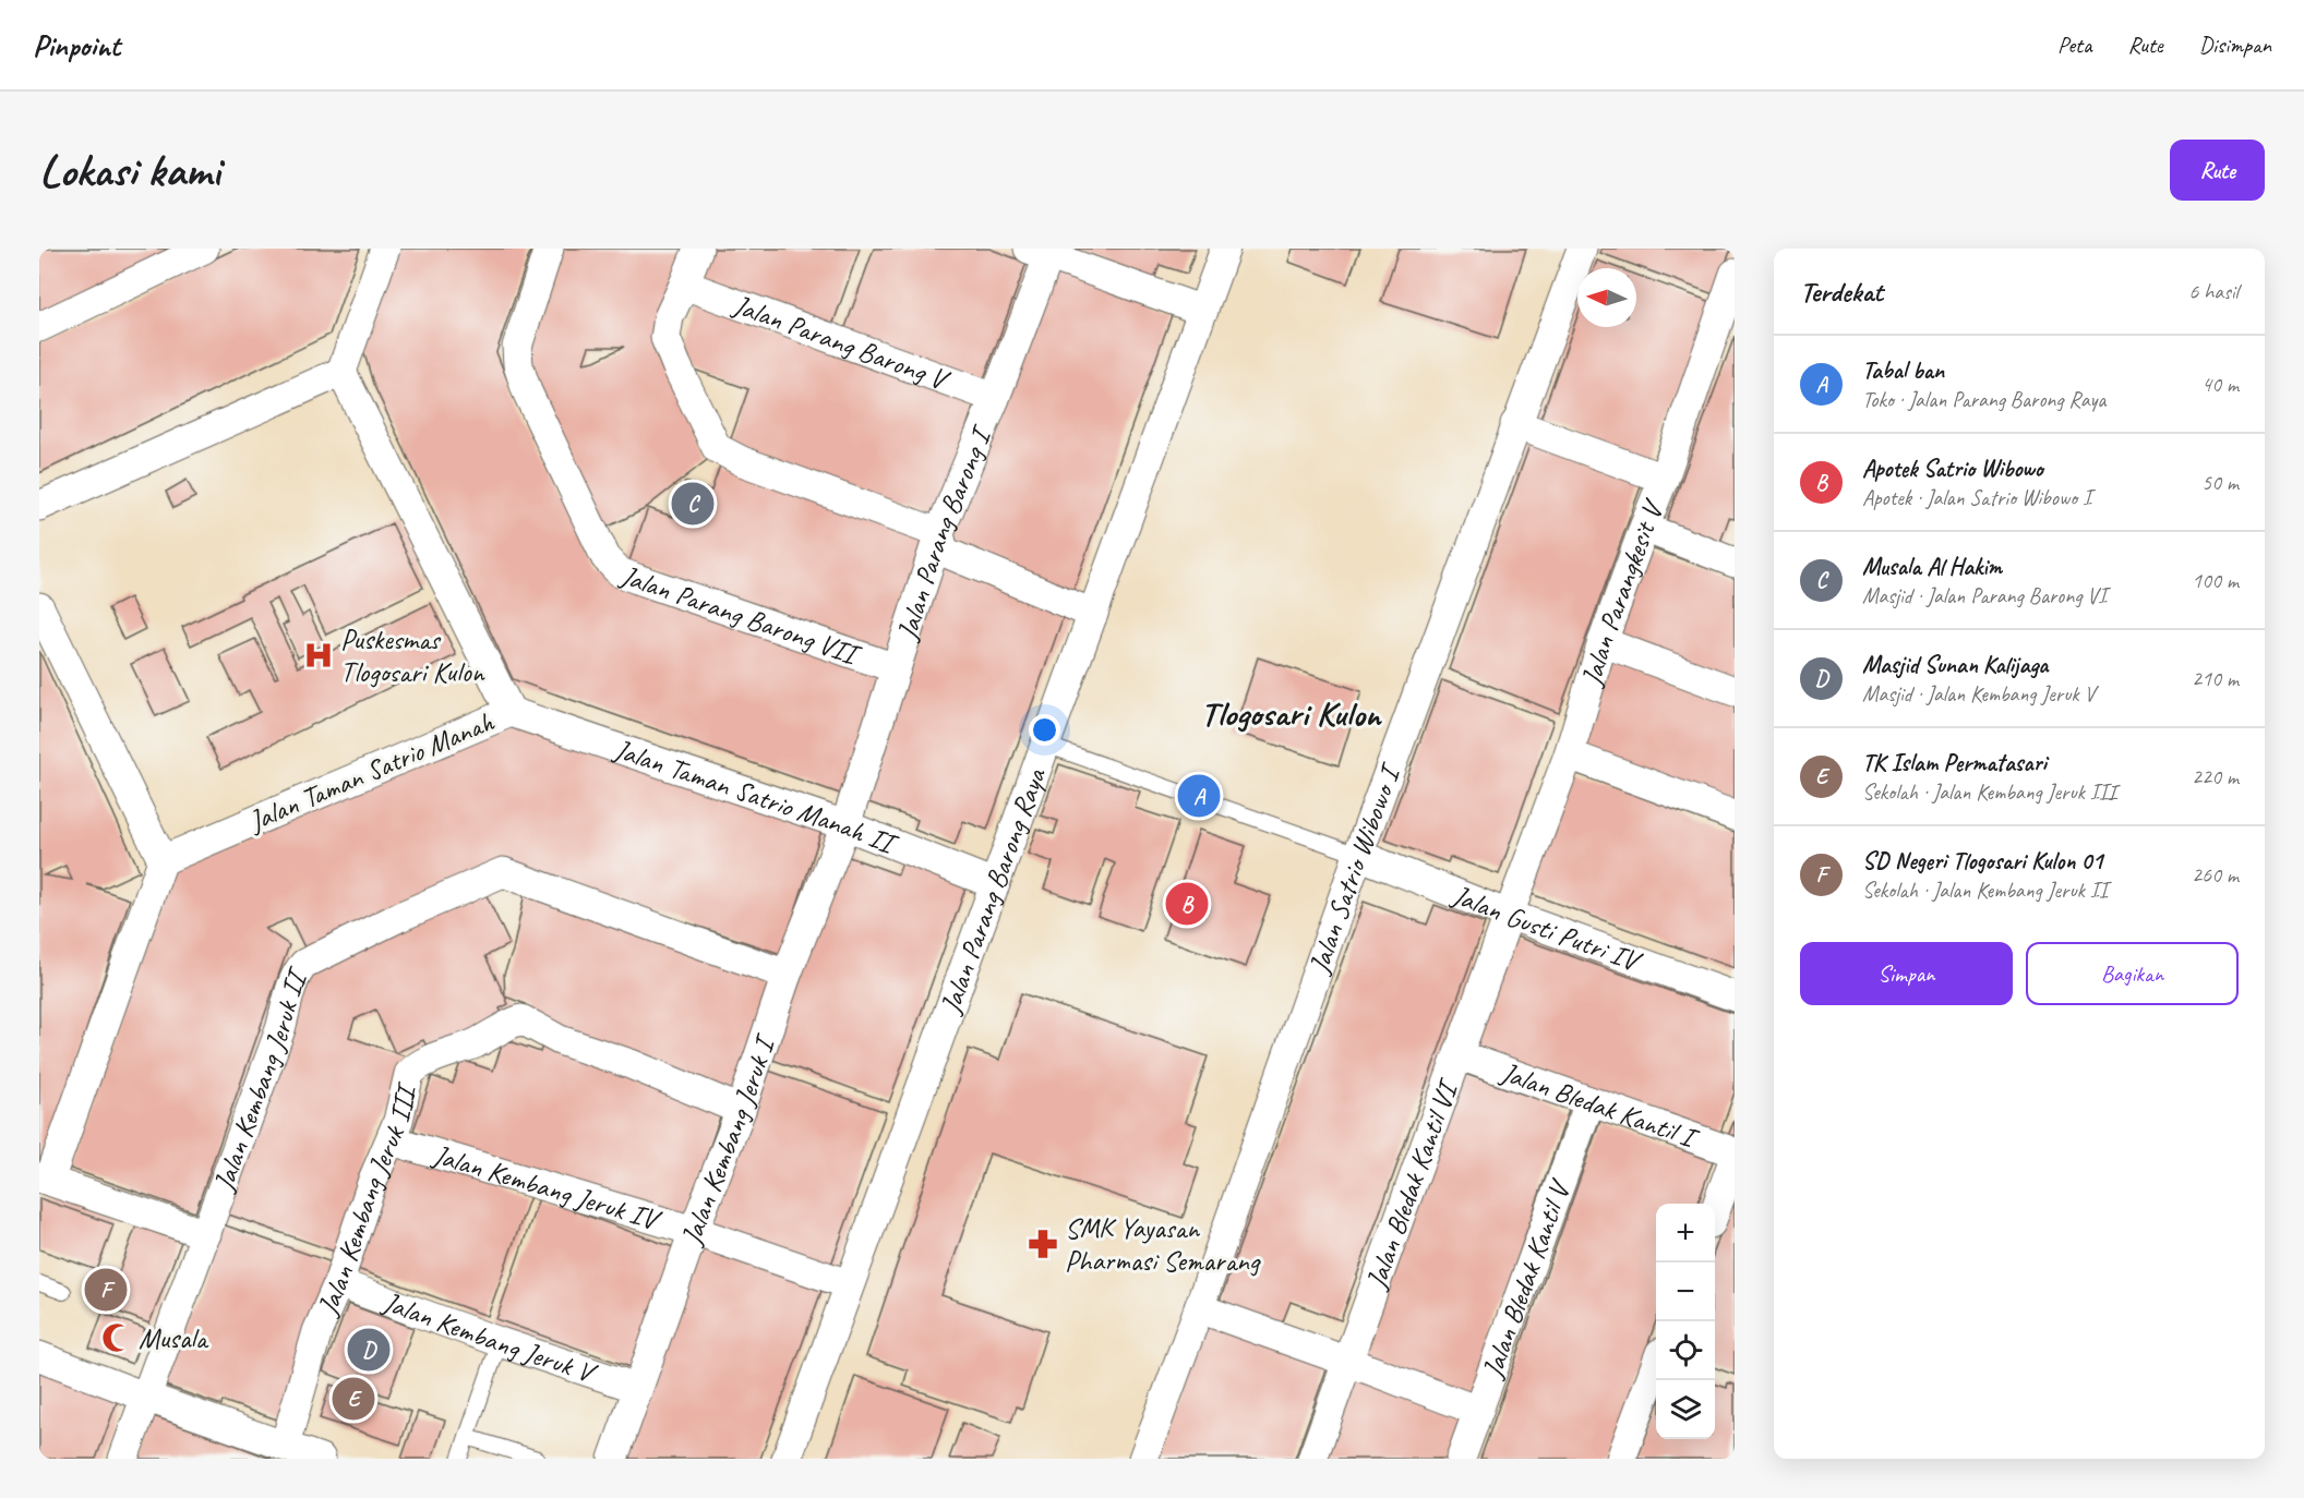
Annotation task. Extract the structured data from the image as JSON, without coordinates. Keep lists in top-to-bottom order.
{
  "streets": {
    "street": [
      "Jalan Parang Barong V",
      "Jalan Parang Barong I",
      "Jalan Parangkesit V",
      "Jalan Parang Barong VII",
      "Jalan Taman Satrio Manah",
      "Jalan Taman Satrio Manah II",
      "Jalan Satrio Wibowo I",
      "Jalan Parang Barong Raya",
      "Jalan Gusti Putri IV",
      "Jalan Kembang Jeruk II",
      "Jalan Bledak Kantil I",
      "Jalan Kembang Jeruk I",
      "Jalan Kembang Jeruk IV",
      "Jalan Bledak Kantil VI",
      "Jalan Kembang Jeruk III",
      "Jalan Bledak Kantil V",
      "Jalan Kembang Jeruk V"
    ]
  },
  "crossings": [
    ["Jalan Parang Barong V", "Jalan Parang Barong I"],
    ["Jalan Parang Barong I", "Jalan Parang Barong VII"],
    ["Jalan Parang Barong I", "Jalan Taman Satrio Manah II"],
    ["Jalan Parang Barong I", "Jalan Kembang Jeruk I"],
    ["Jalan Parangkesit V", "Jalan Gusti Putri IV"],
    ["Jalan Parangkesit V", "Jalan Bledak Kantil VI"],
    ["Jalan Taman Satrio Manah", "Jalan Taman Satrio Manah II"],
    ["Jalan Taman Satrio Manah II", "Jalan Parang Barong Raya"],
    ["Jalan Taman Satrio Manah II", "Jalan Kembang Jeruk I"],
    ["Jalan Satrio Wibowo I", "Jalan Gusti Putri IV"],
    ["Jalan Parang Barong Raya", "Jalan Kembang Jeruk IV"],
    ["Jalan Gusti Putri IV", "Jalan Bledak Kantil VI"],
    ["Jalan Kembang Jeruk II", "Jalan Kembang Jeruk I"],
    ["Jalan Bledak Kantil I", "Jalan Bledak Kantil VI"],
    ["Jalan Bledak Kantil I", "Jalan Bledak Kantil V"],
    ["Jalan Kembang Jeruk I", "Jalan Kembang Jeruk IV"],
    ["Jalan Kembang Jeruk I", "Jalan Kembang Jeruk III"],
    ["Jalan Kembang Jeruk I", "Jalan Kembang Jeruk V"],
    ["Jalan Kembang Jeruk IV", "Jalan Kembang Jeruk III"],
    ["Jalan Kembang Jeruk III", "Jalan Kembang Jeruk V"]
  ],
  "districts": ["Tlogosari Kulon"],
  "places": {
    "hospital": ["Puskesmas Tlogosari Kulon"],
    "pharmacy": ["SMK Yayasan Pharmasi Semarang"],
    "mosque": ["Musala"]
  },
  "north": "left",
  "page": {
    "header": "Pinpoint",
    "nav": ["Peta", "Rute", "Disimpan"],
    "buttons": [
      "Rute",
      ["Simpan", "Bagikan"]
    ],
    "title": "Lokasi kami",
    "heading": ["Terdekat", "6 hasil"],
    "list": [
      {
        "mark": "A",
        "name": "Tabal ban",
        "note": "Toko · Jalan Parang Barong Raya",
        "value": "40 m"
      },
      {
        "mark": "B",
        "name": "Apotek Satrio Wibowo",
        "note": "Apotek · Jalan Satrio Wibowo I",
        "value": "50 m"
      },
      {
        "mark": "C",
        "name": "Musala Al Hakim",
        "note": "Masjid · Jalan Parang Barong VI",
        "value": "100 m"
      },
      {
        "mark": "D",
        "name": "Masjid Sunan Kalijaga",
        "note": "Masjid · Jalan Kembang Jeruk V",
        "value": "210 m"
      },
      {
        "mark": "E",
        "name": "TK Islam Permatasari",
        "note": "Sekolah · Jalan Kembang Jeruk III",
        "value": "220 m"
      },
      {
        "mark": "F",
        "name": "SD Negeri Tlogosari Kulon 01",
        "note": "Sekolah · Jalan Kembang Jeruk II",
        "value": "260 m"
      }
    ],
    "pins": [
      "C",
      "A",
      "B",
      "F",
      "D",
      "E"
    ],
    "map_buttons": ["+", "−"]
  }
}
